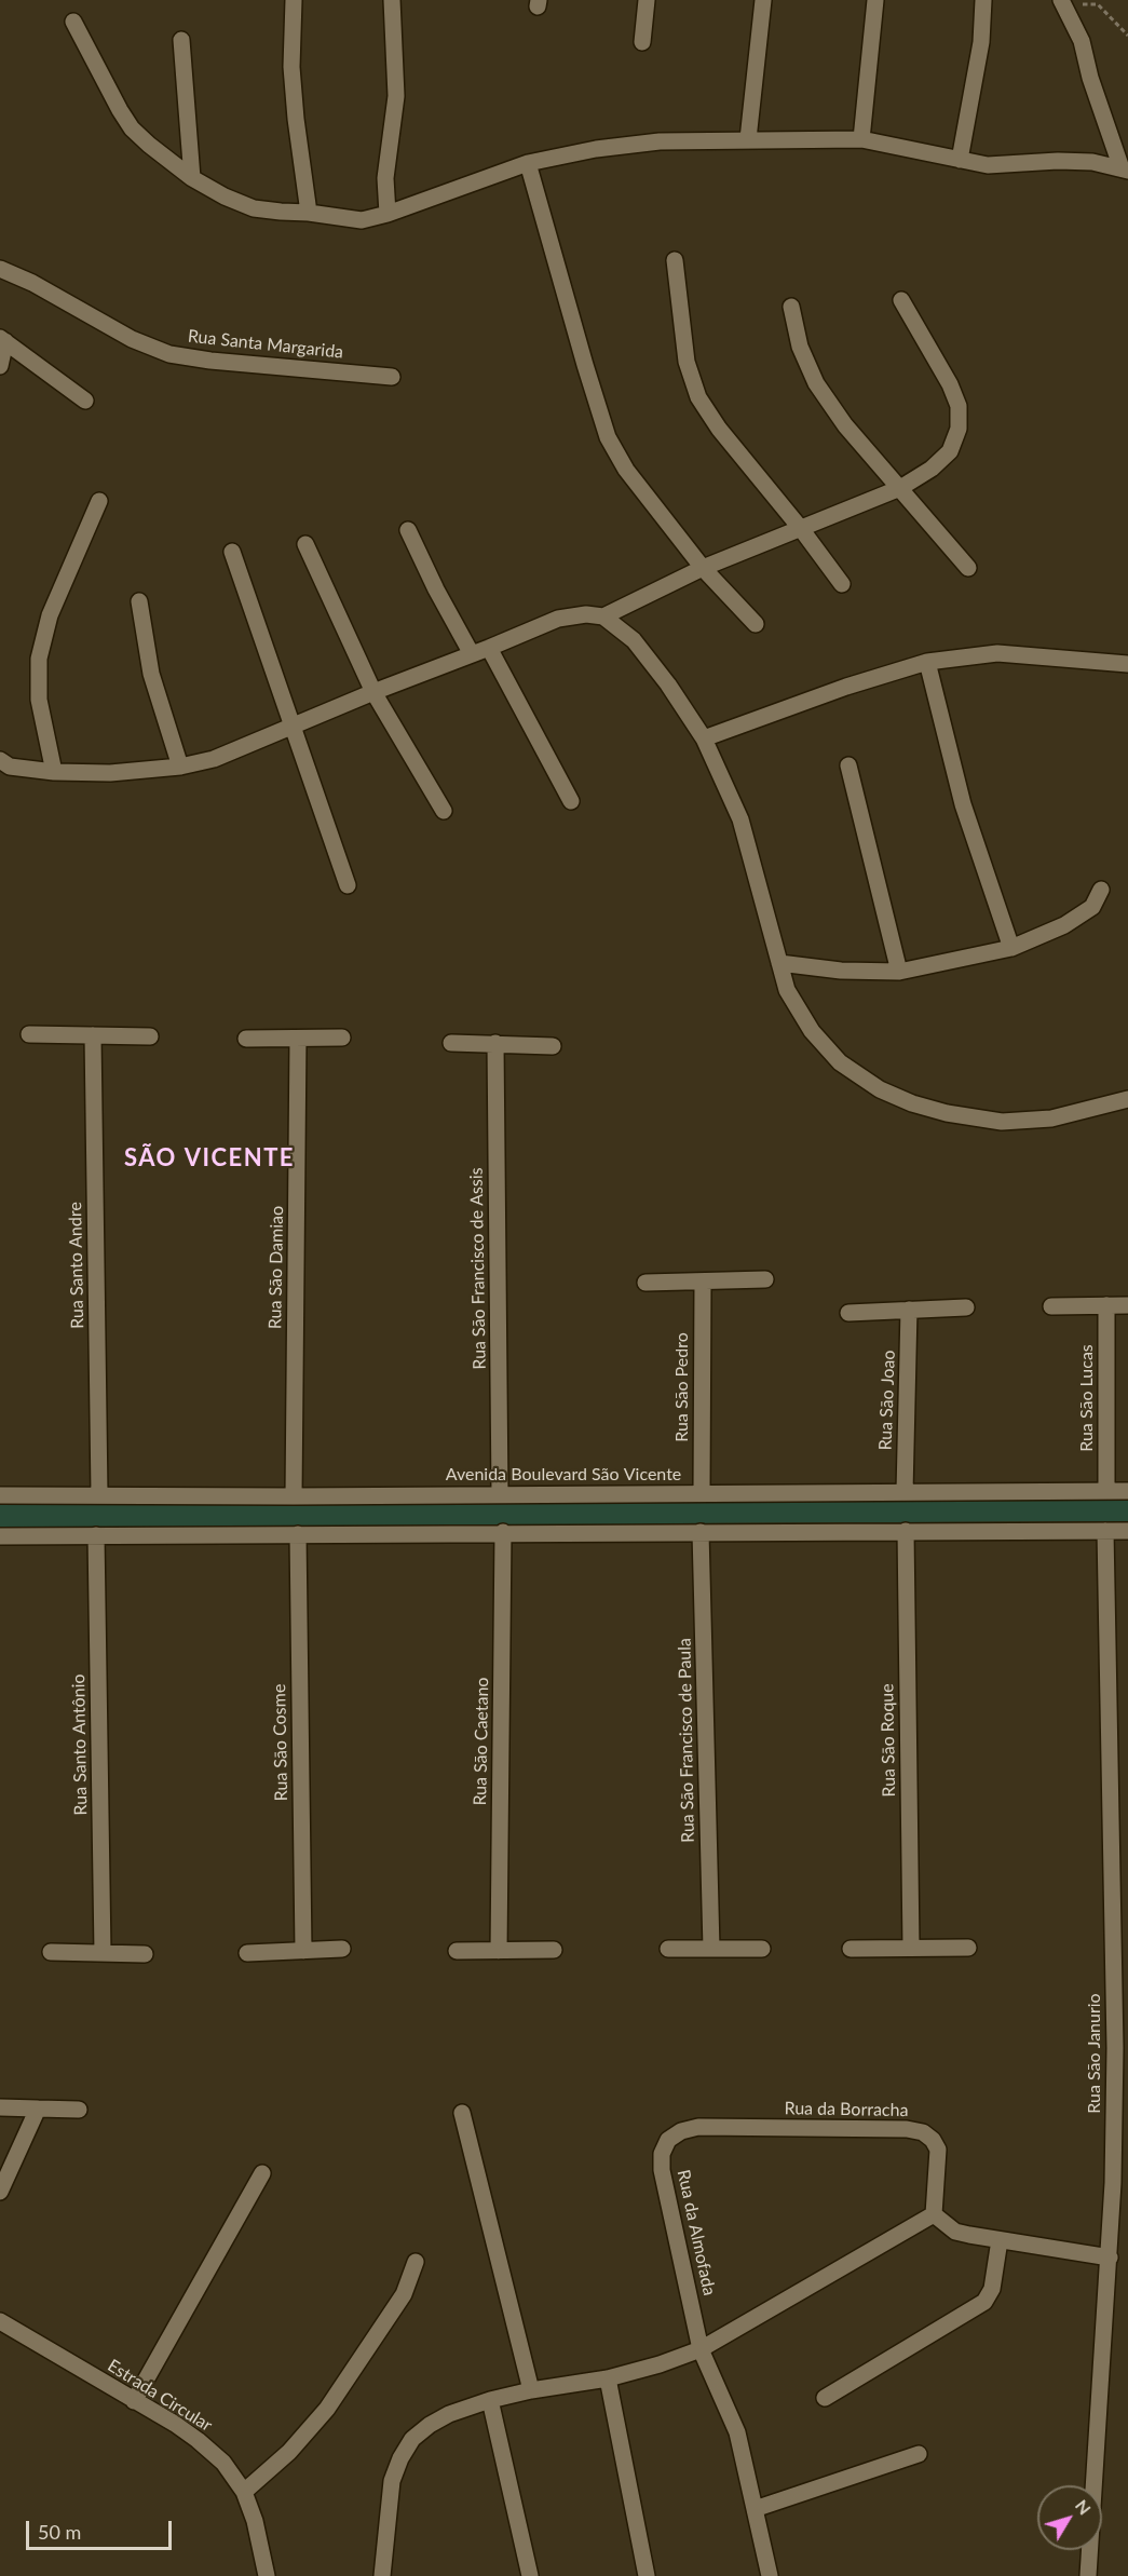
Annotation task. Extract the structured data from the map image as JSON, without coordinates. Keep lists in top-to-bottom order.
{
  "streets": {
    "street": [
      "Rua Santa Margarida",
      "Rua Santo Andre",
      "Rua Sāo Damiao",
      "Rua Sāo Francisco de Assis",
      "Rua Sāo Pedro",
      "Rua Sāo Lucas",
      "Rua Sāo Joao",
      "Avenida Boulevard São Vicente",
      "Rua Sāo Francisco de Paula",
      "Rua Sāo Roque",
      "Rua Sāo Caetano",
      "Rua Sāo Cosme",
      "Rua Santo Antônio",
      "Rua Sāo Janurio",
      "Rua da Borracha",
      "Rua da Almofada",
      "Estrada Circular"
    ]
  },
  "crossings": [
    ["Rua Santo Andre", "Avenida Boulevard São Vicente"],
    ["Rua Sāo Damiao", "Avenida Boulevard São Vicente"],
    ["Rua Sāo Francisco de Assis", "Avenida Boulevard São Vicente"],
    ["Rua Sāo Pedro", "Avenida Boulevard São Vicente"],
    ["Rua Sāo Lucas", "Avenida Boulevard São Vicente"],
    ["Rua Sāo Joao", "Avenida Boulevard São Vicente"],
    ["Rua da Borracha", "Rua da Almofada"]
  ],
  "districts": ["SÃO VICENTE"],
  "scale_bar": "50 m",
  "north": "top right"
}
